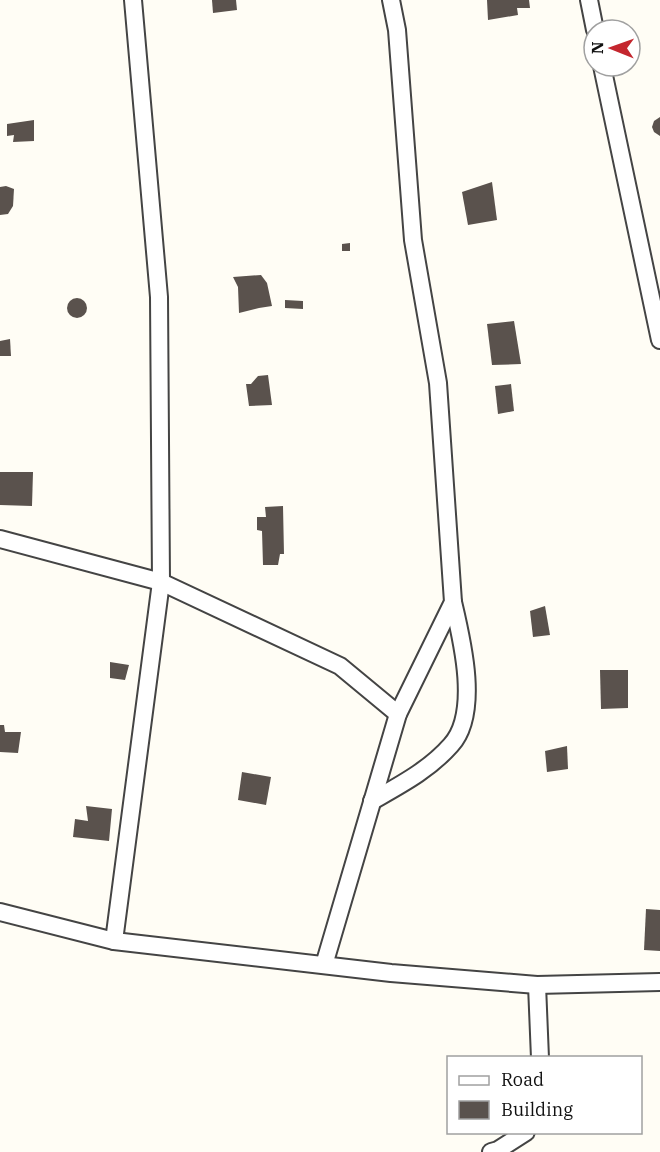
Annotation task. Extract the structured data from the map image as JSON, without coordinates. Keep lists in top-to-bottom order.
{
  "legend": ["Road", "Building"],
  "north": "left"
}
